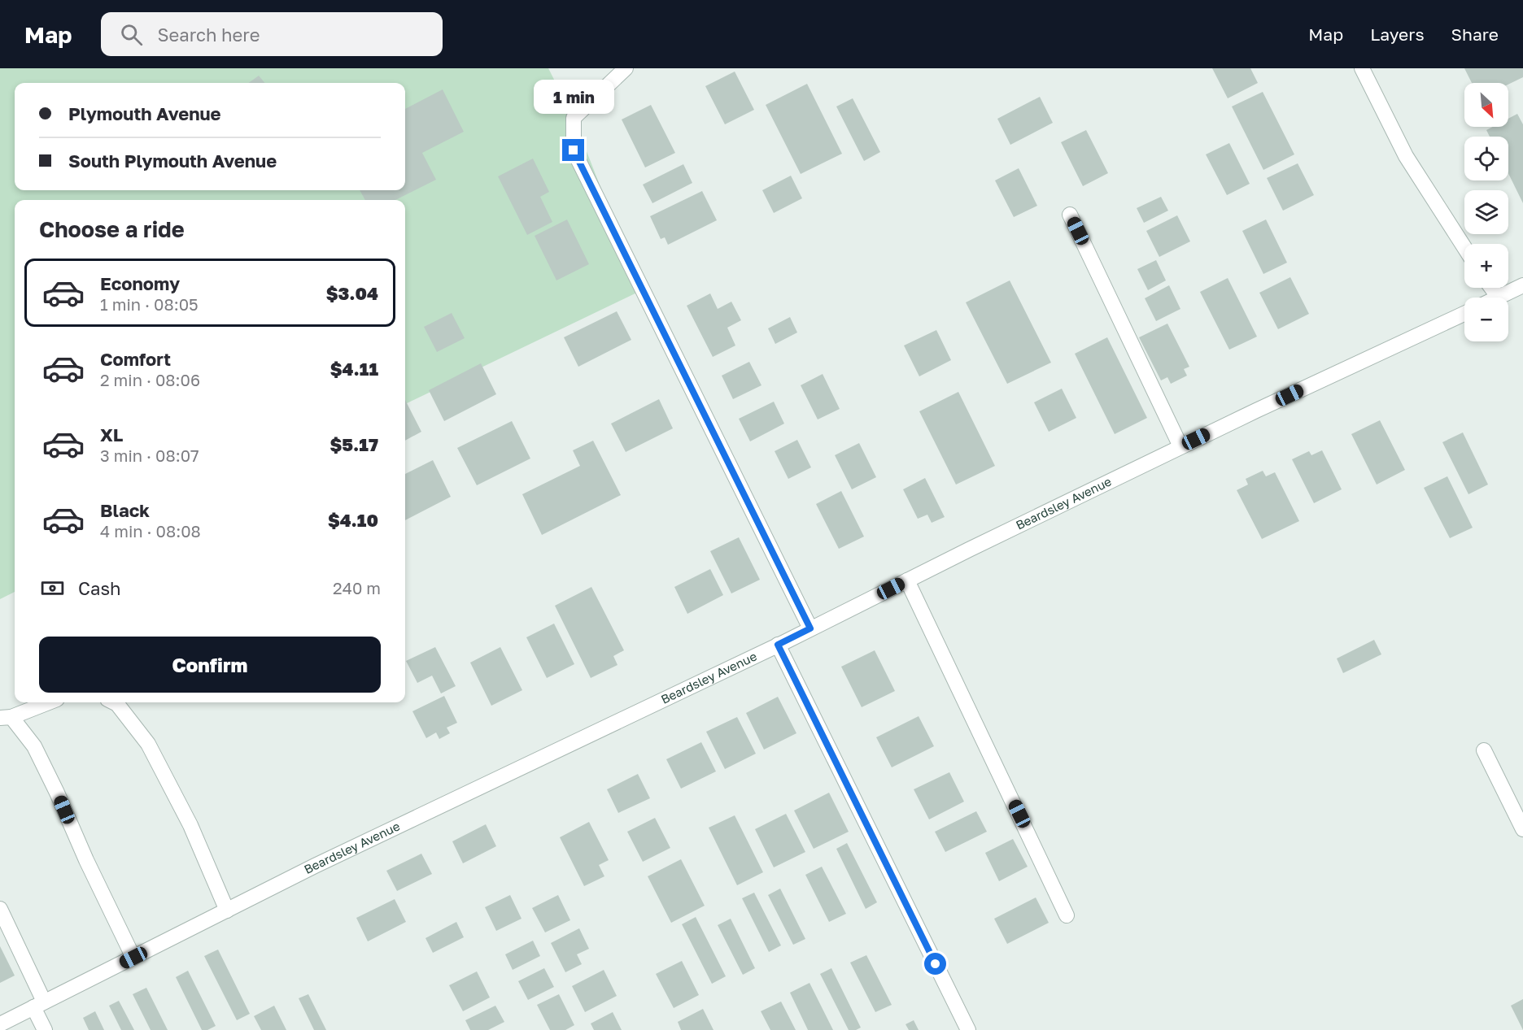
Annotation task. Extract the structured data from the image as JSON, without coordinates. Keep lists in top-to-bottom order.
{
  "streets": {
    "street": ["Beardsley Avenue"]
  },
  "north": "bottom right",
  "page": {
    "header": "Map",
    "search": "Search here",
    "nav": ["Map", "Layers", "Share"],
    "bubble": "1 min",
    "map_buttons": ["+", "−"],
    "banner": ["Plymouth Avenue", "South Plymouth Avenue"],
    "heading": "Choose a ride",
    "list": [
      {
        "name": "Economy",
        "note": "1 min · 08:05",
        "value": "$3.04"
      },
      {
        "name": "Comfort",
        "note": "2 min · 08:06",
        "value": "$4.11"
      },
      {
        "name": "XL",
        "note": "3 min · 08:07",
        "value": "$5.17"
      },
      {
        "name": "Black",
        "note": "4 min · 08:08",
        "value": "$4.10"
      }
    ],
    "pay": ["Cash", "240 m"],
    "buttons": "Confirm"
  }
}
